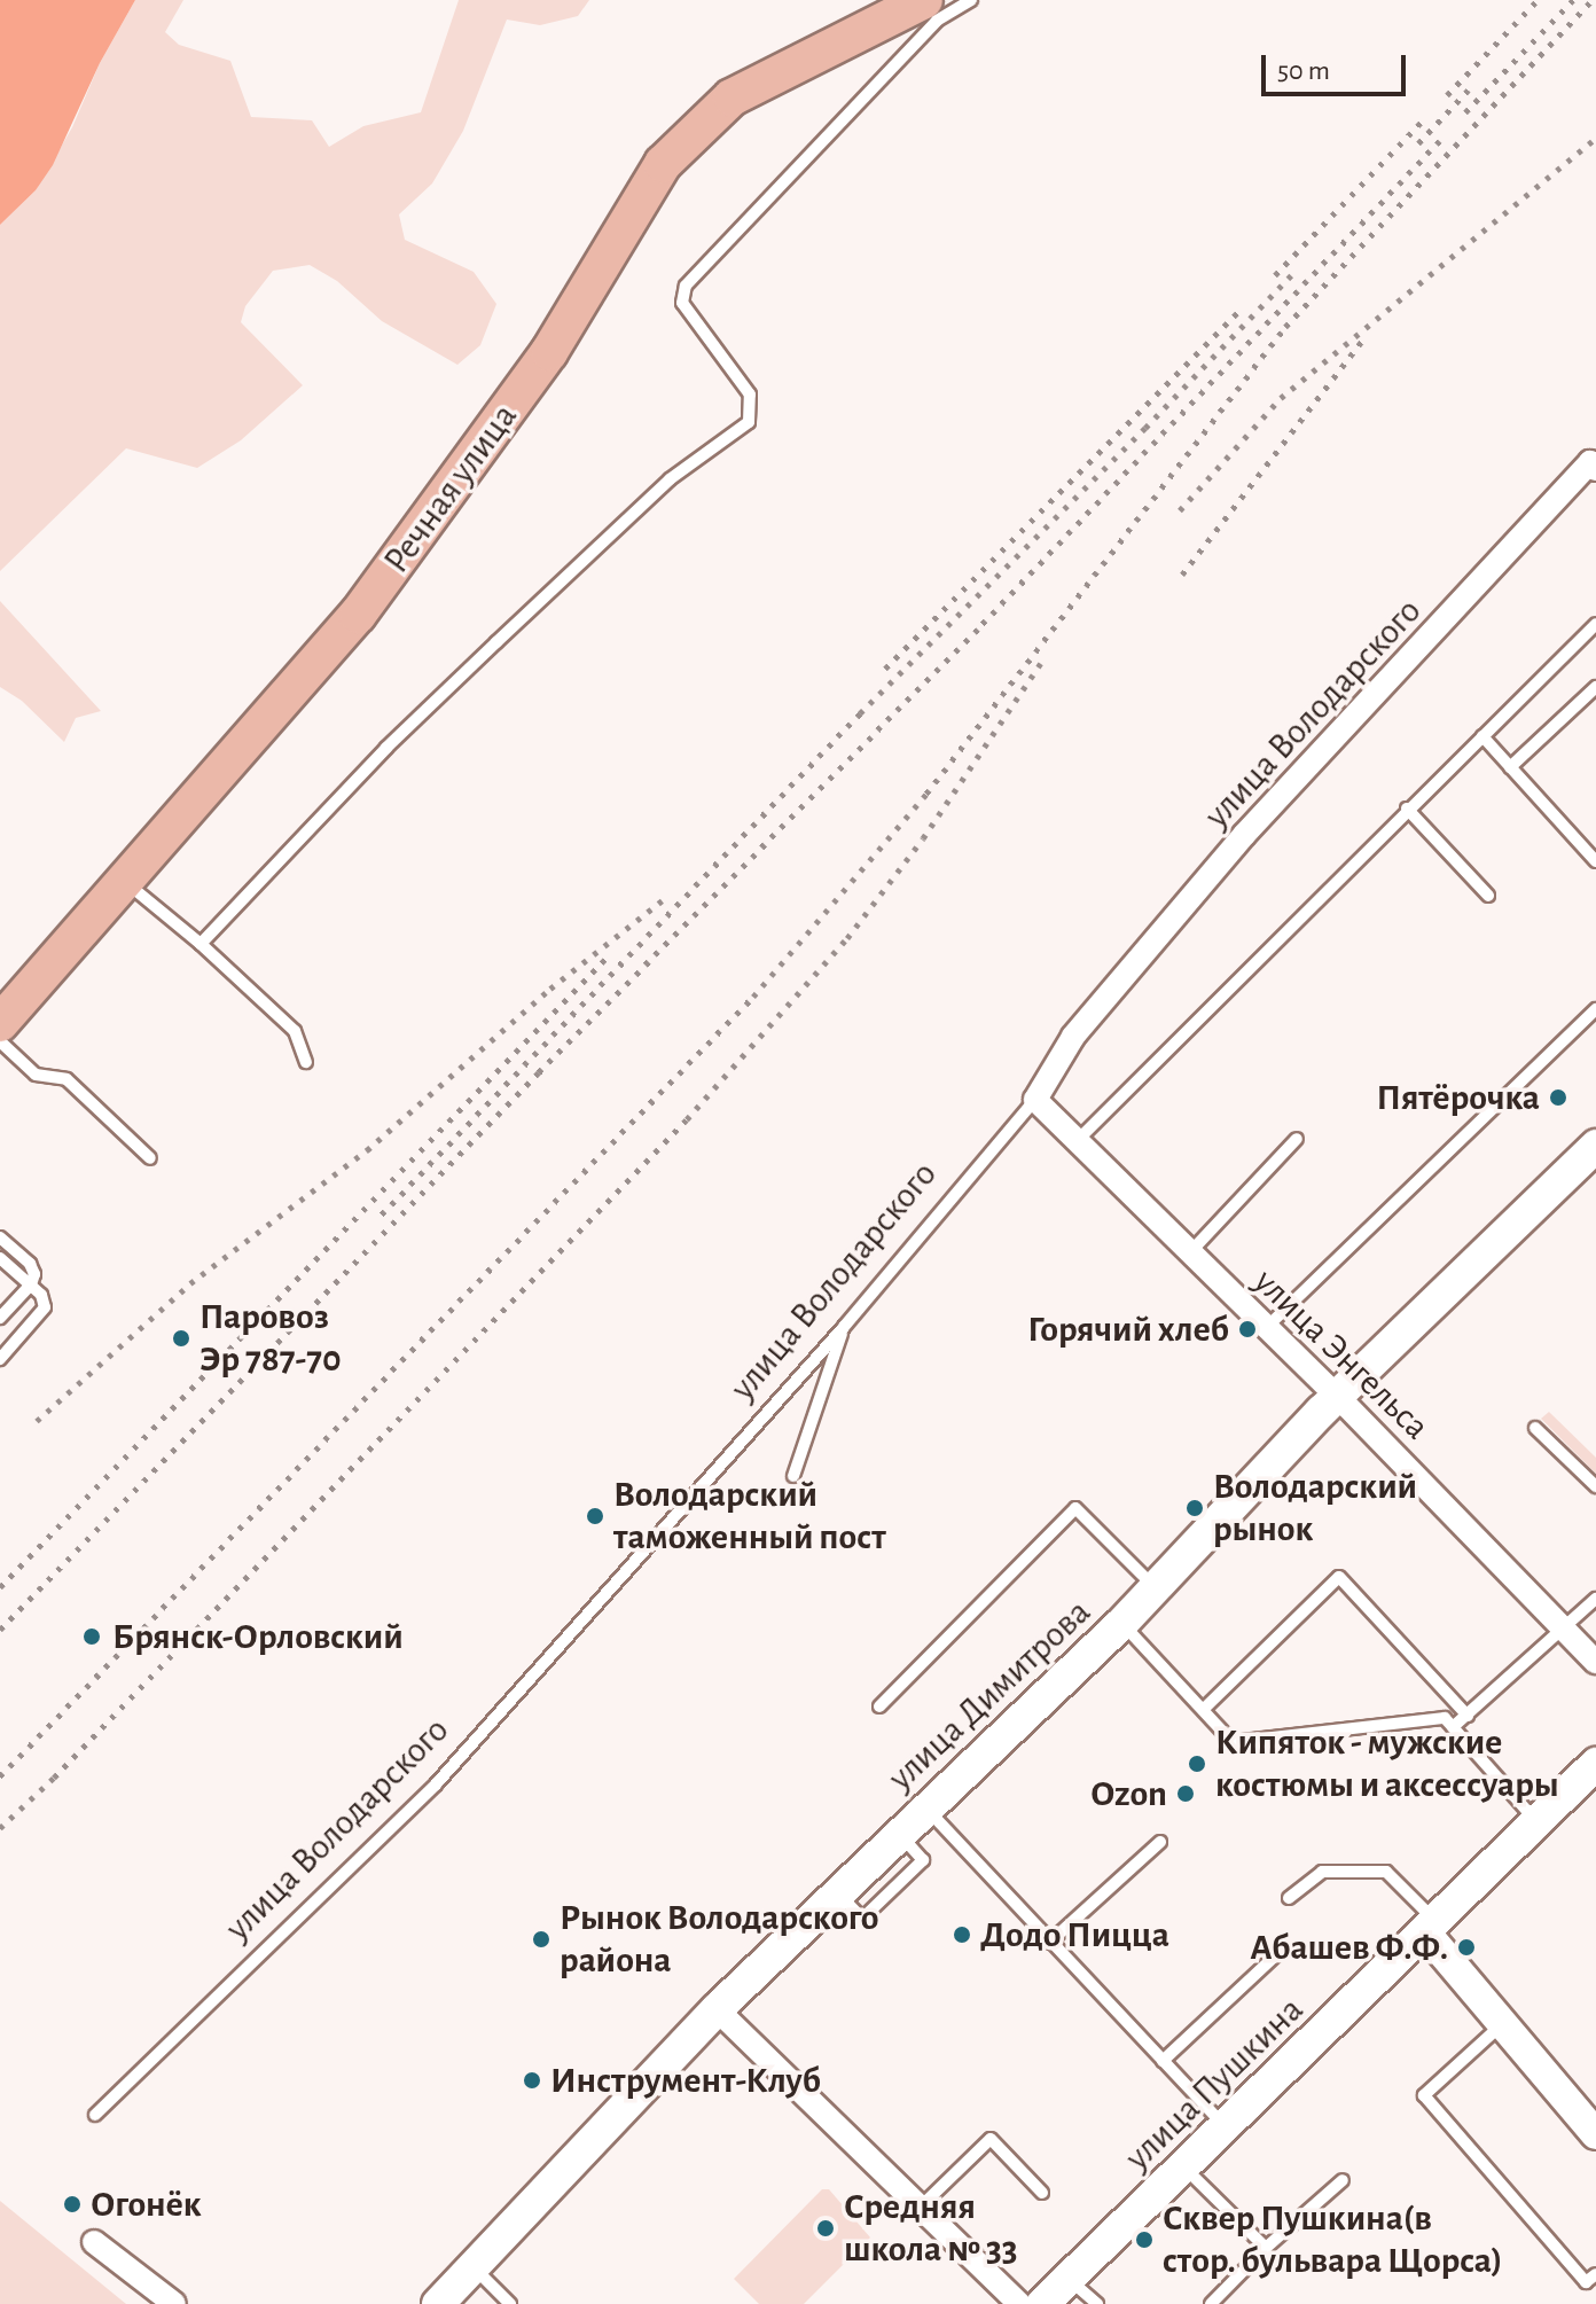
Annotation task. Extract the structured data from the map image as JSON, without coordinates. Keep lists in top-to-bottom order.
{
  "streets": {
    "main road": ["Речная улица", "улица Димитрова", "улица Пушкина"],
    "street": ["улица Володарского", "улица Энгельса"]
  },
  "crossings": [
    ["улица Володарского", "улица Энгельса"],
    ["улица Энгельса", "улица Димитрова"]
  ],
  "places": [
    "Пятёрочка",
    "Горячий хлеб",
    "Паровоз Эр 787-70",
    "Володарский рынок",
    "Володарский таможенный пост",
    "Брянск-Орловский",
    "Кипяток - мужские костюмы и аксессуары",
    "Ozon",
    "Додо Пицца",
    "Рынок Володарского района",
    "Абашев Ф.Ф.",
    "Инструмент-Клуб",
    "Огонёк",
    "Средняя школа № 33",
    "Сквер Пушкина(в стор. бульвара Щорса)"
  ],
  "scale_bar": "50 m"
}
